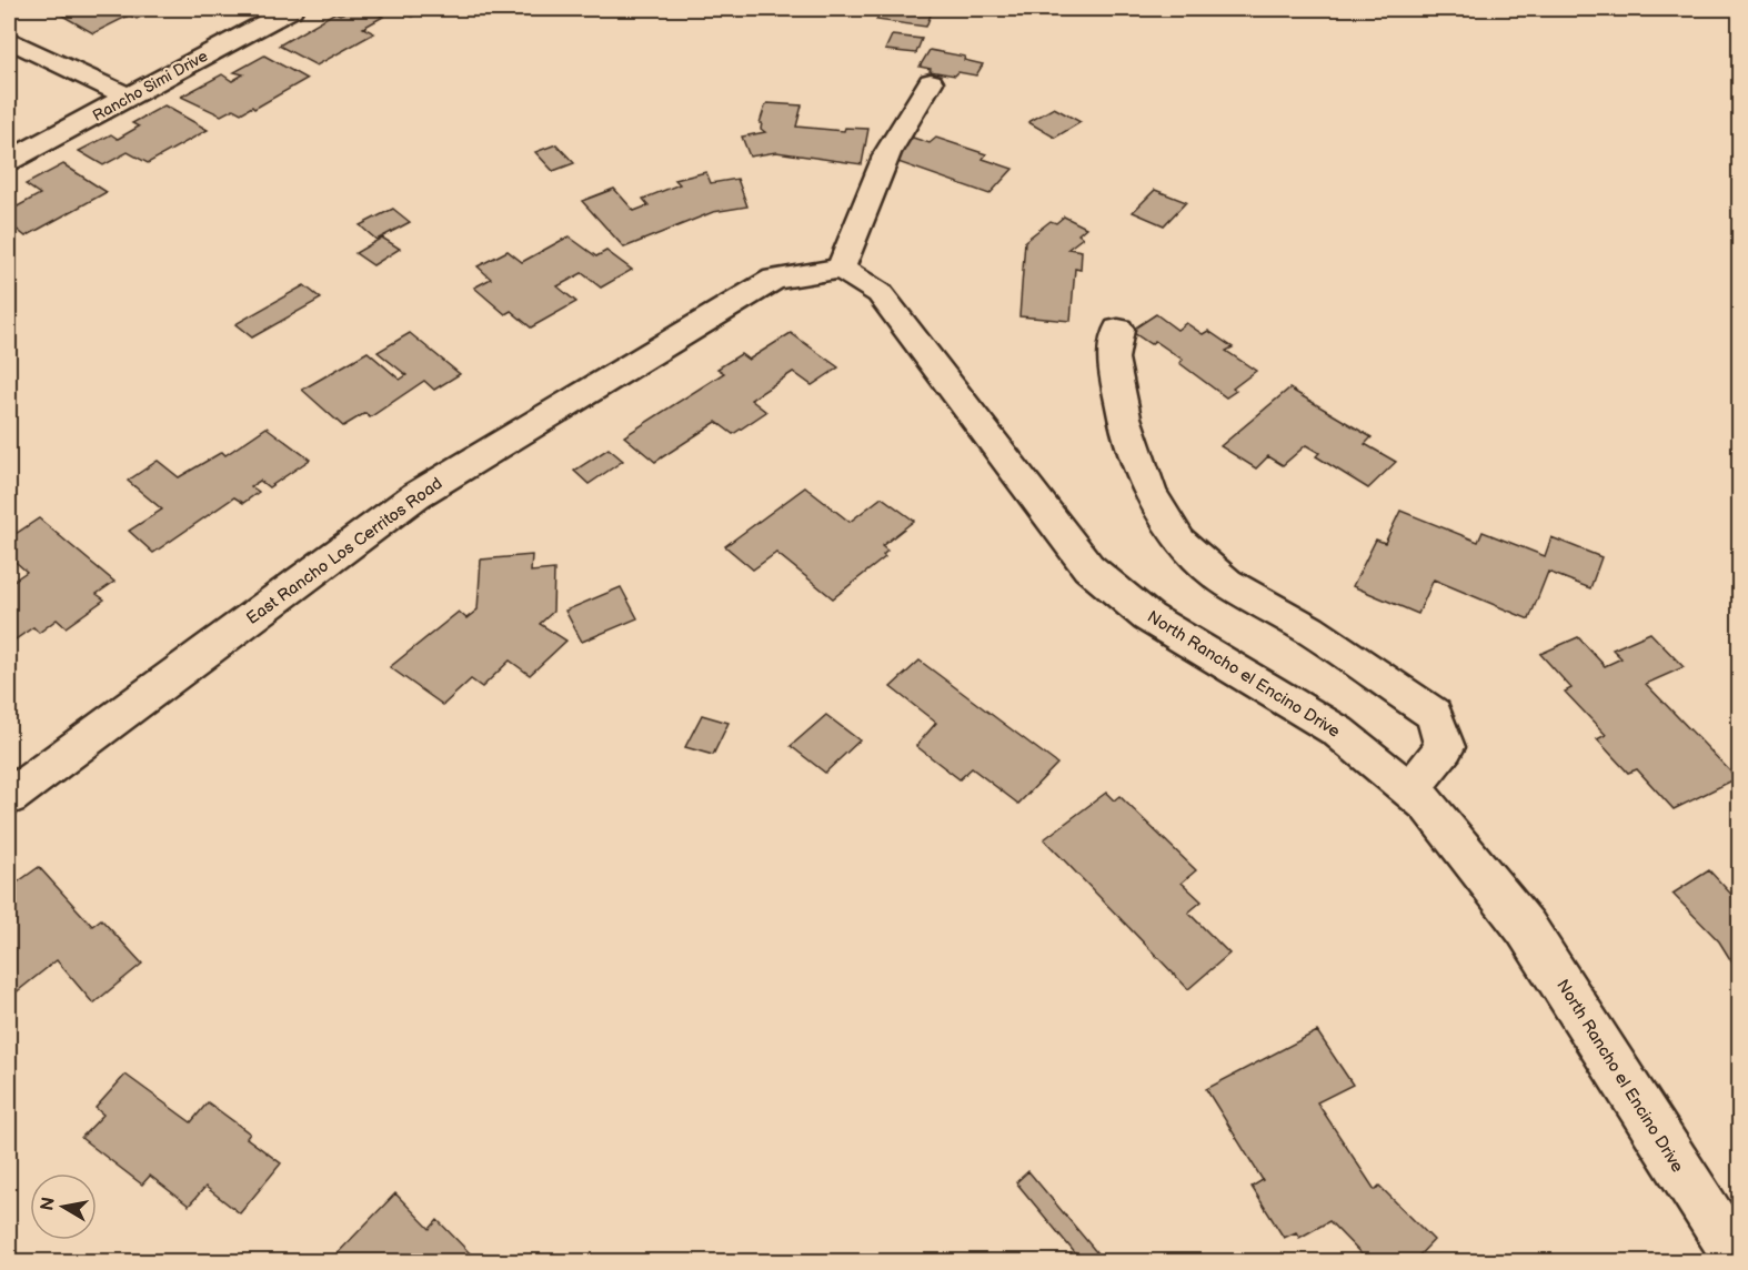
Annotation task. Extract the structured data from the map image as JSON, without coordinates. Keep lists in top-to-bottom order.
{
  "streets": {
    "street": ["Rancho Simi Drive", "East Rancho Los Cerritos Road", "North Rancho el Encino Drive"]
  },
  "crossings": [
    ["East Rancho Los Cerritos Road", "North Rancho el Encino Drive"]
  ],
  "north": "left"
}
